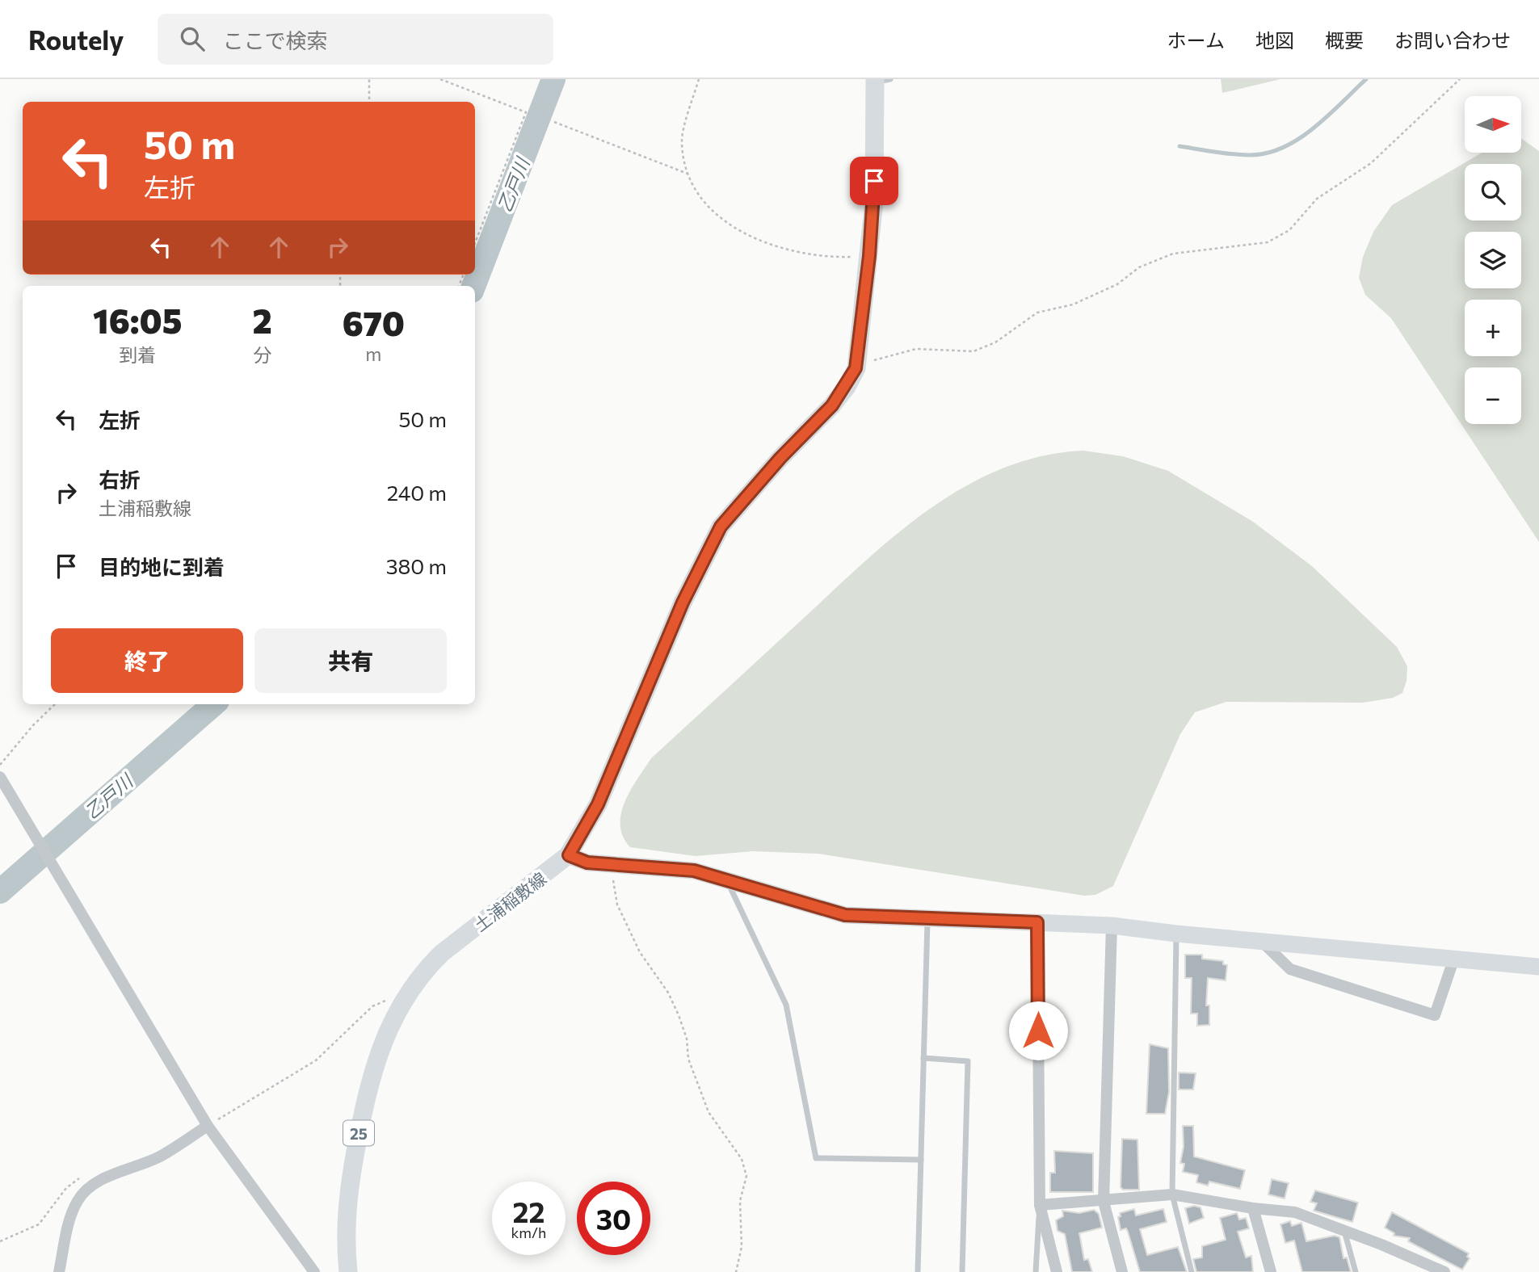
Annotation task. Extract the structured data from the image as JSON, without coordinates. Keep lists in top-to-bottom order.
{
  "streets": {
    "main road": ["土浦稲敷線", "25"]
  },
  "water": ["乙戸川"],
  "north": "right",
  "page": {
    "header": "Routely",
    "search": "ここで検索",
    "nav": [
      "ホーム",
      "地図",
      "概要",
      "お問い合わせ"
    ],
    "map_buttons": ["+", "−"],
    "turn": ["50 m", "左折"],
    "eta": [
      "16:05",
      "到着",
      "2",
      "分",
      "670",
      "m"
    ],
    "list": [
      {
        "name": "左折",
        "value": "50 m"
      },
      {
        "name": "右折",
        "note": "土浦稲敷線",
        "value": "240 m"
      },
      {
        "name": "目的地に到着",
        "value": "380 m"
      }
    ],
    "buttons": ["終了", "共有"],
    "speed": "22 km/h",
    "limit": "30"
  }
}
